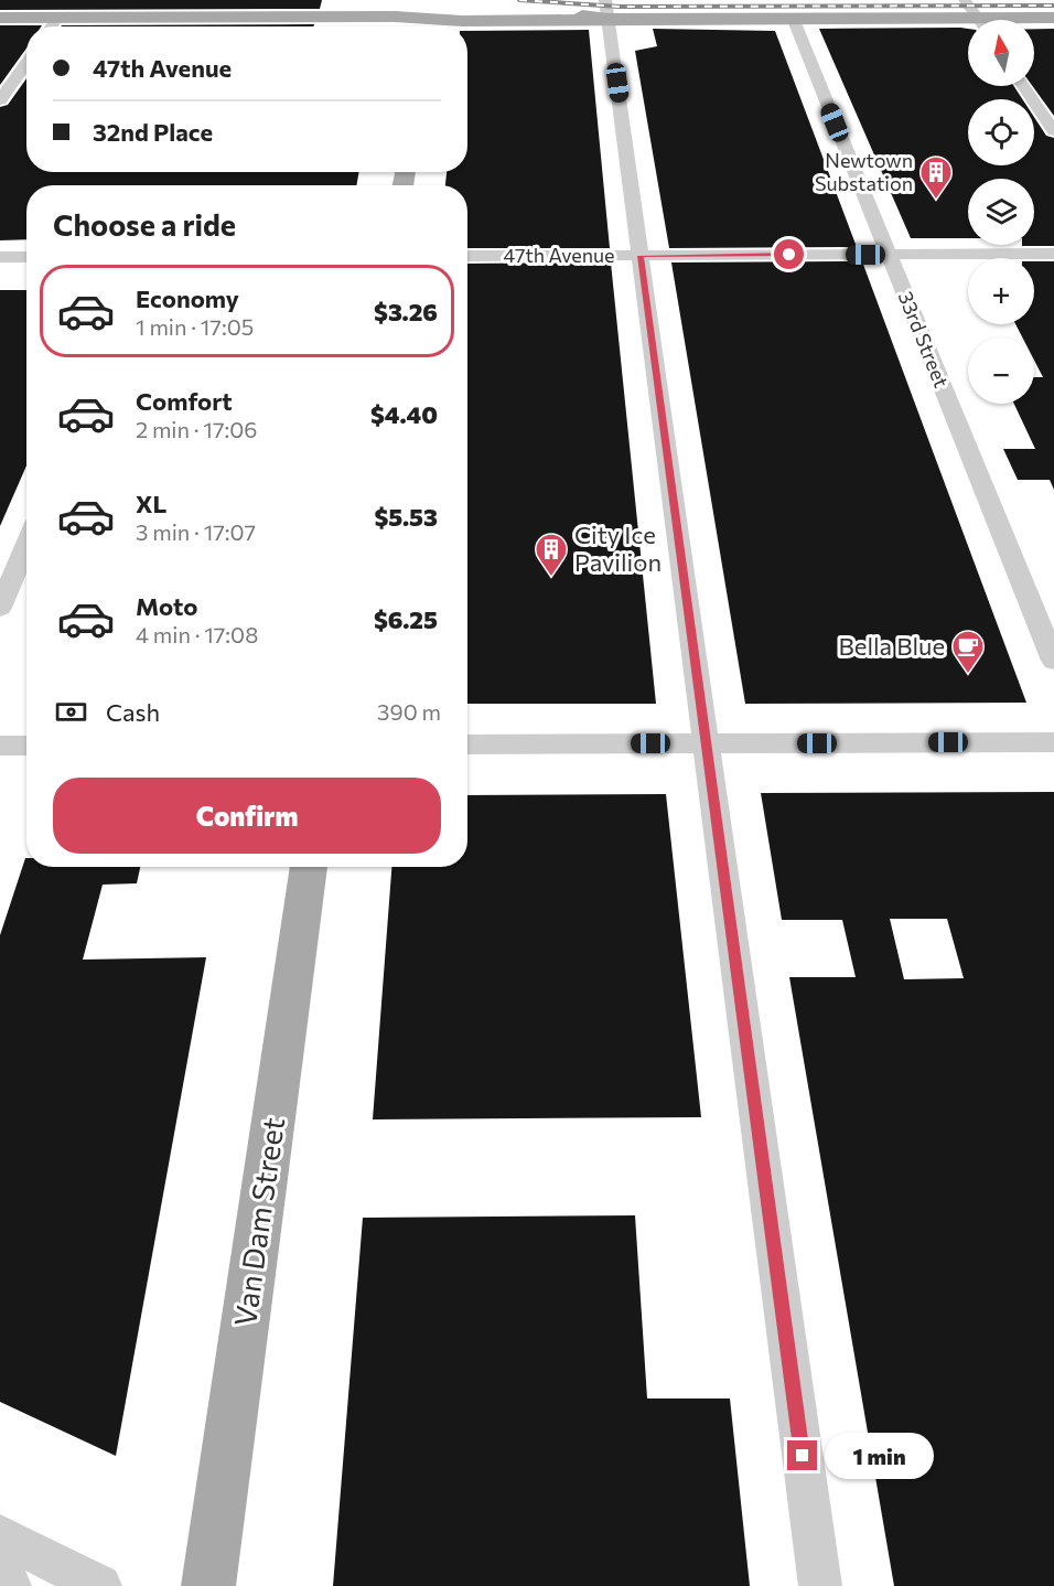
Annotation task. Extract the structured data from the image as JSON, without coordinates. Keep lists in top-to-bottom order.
{
  "streets": {
    "main road": ["Van Dam Street"],
    "street": ["47th Avenue", "33rd Street"]
  },
  "crossings": [
    ["47th Avenue", "33rd Street"]
  ],
  "places": {
    "building": ["Newtown Substation", "City Ice Pavilion"],
    "cafe": ["Bella Blue"]
  },
  "north": "top",
  "page": {
    "map_buttons": ["+", "−"],
    "banner": ["47th Avenue", "32nd Place"],
    "heading": "Choose a ride",
    "list": [
      {
        "name": "Economy",
        "note": "1 min · 17:05",
        "value": "$3.26"
      },
      {
        "name": "Comfort",
        "note": "2 min · 17:06",
        "value": "$4.40"
      },
      {
        "name": "XL",
        "note": "3 min · 17:07",
        "value": "$5.53"
      },
      {
        "name": "Moto",
        "note": "4 min · 17:08",
        "value": "$6.25"
      }
    ],
    "pay": ["Cash", "390 m"],
    "buttons": "Confirm",
    "bubble": "1 min"
  }
}
